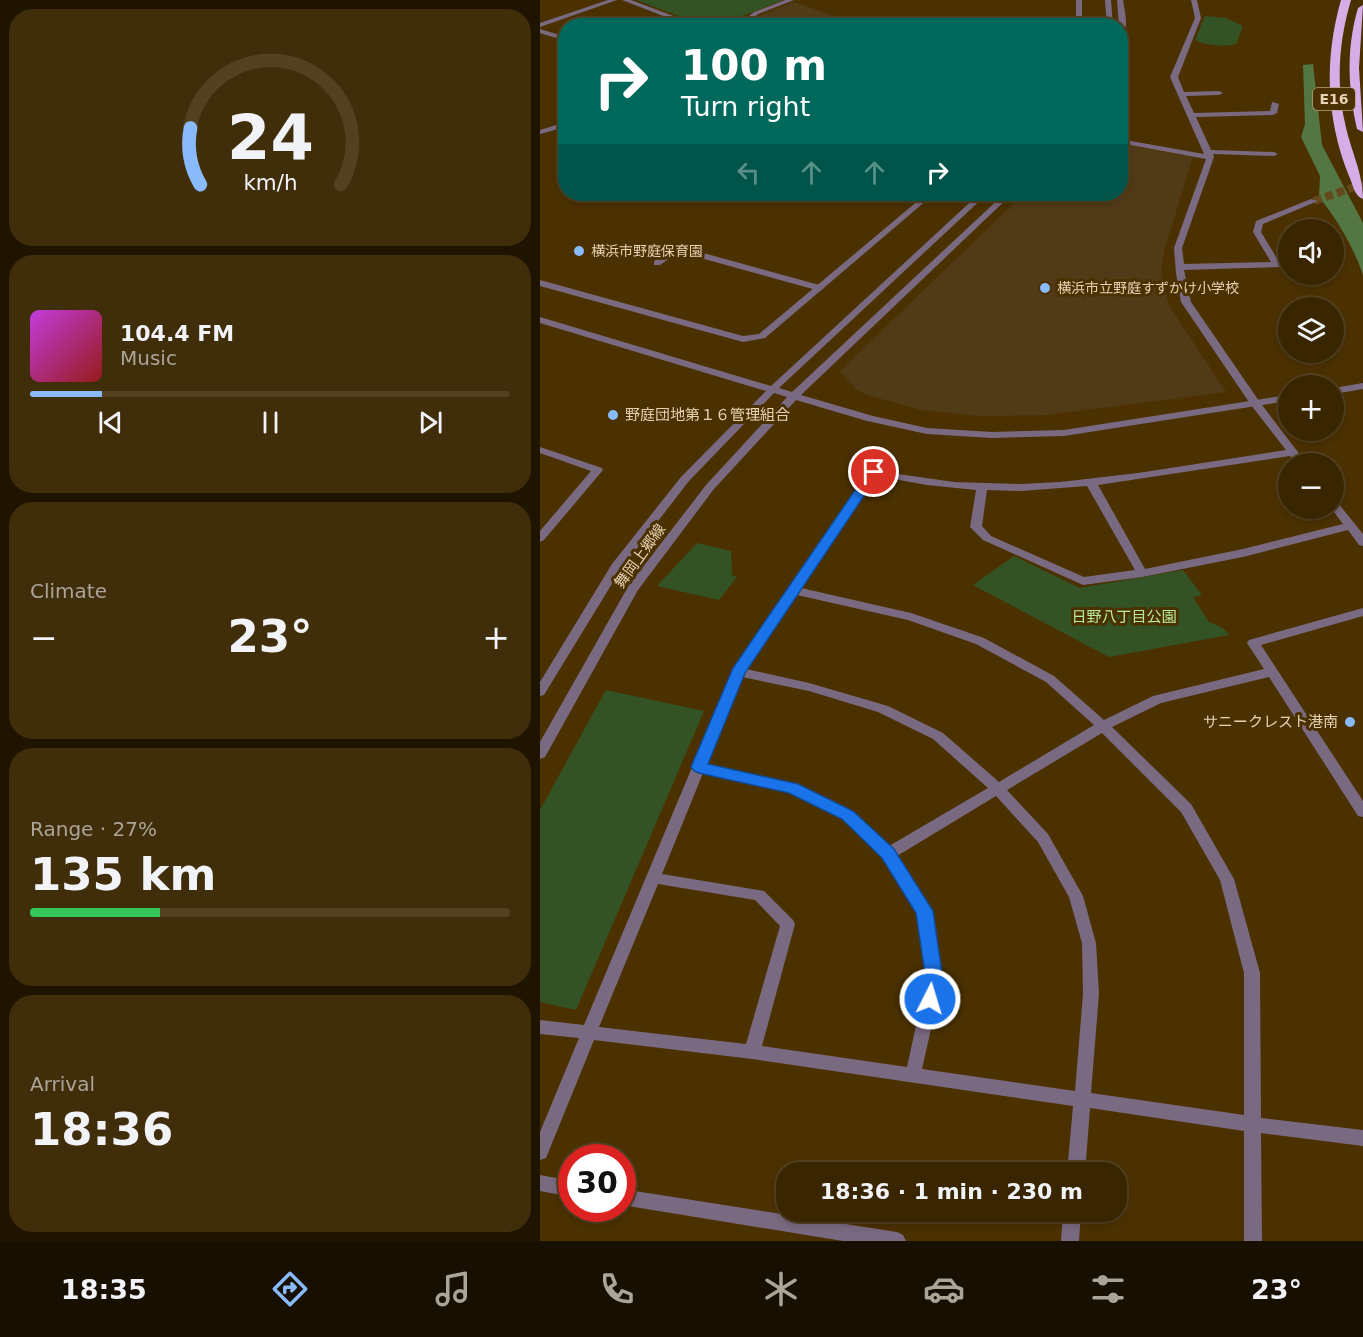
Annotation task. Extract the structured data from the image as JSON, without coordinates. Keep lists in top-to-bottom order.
{
  "streets": {
    "highway": ["E16"],
    "street": ["舞岡上郷線"]
  },
  "parks": ["日野八丁目公園"],
  "places": [
    "横浜市野庭保育園",
    "横浜市立野庭すずかけ小学校",
    "野庭団地第１６管理組合",
    "サニークレスト港南"
  ],
  "page": {
    "turn": ["100 m", "Turn right"],
    "map_buttons": ["+", "−"],
    "song": ["104.4 FM", "Music"],
    "tile": [
      "Climate",
      ["Range · 27%", "135 km"],
      ["Arrival", "18:36"]
    ],
    "heat": ["−", "23°", "+"],
    "limit": "30",
    "trip": "18:36 · 1 min · 230 m",
    "tabs": ["18:35", "23°"],
    "gauge": ["24", "km/h"]
  }
}
